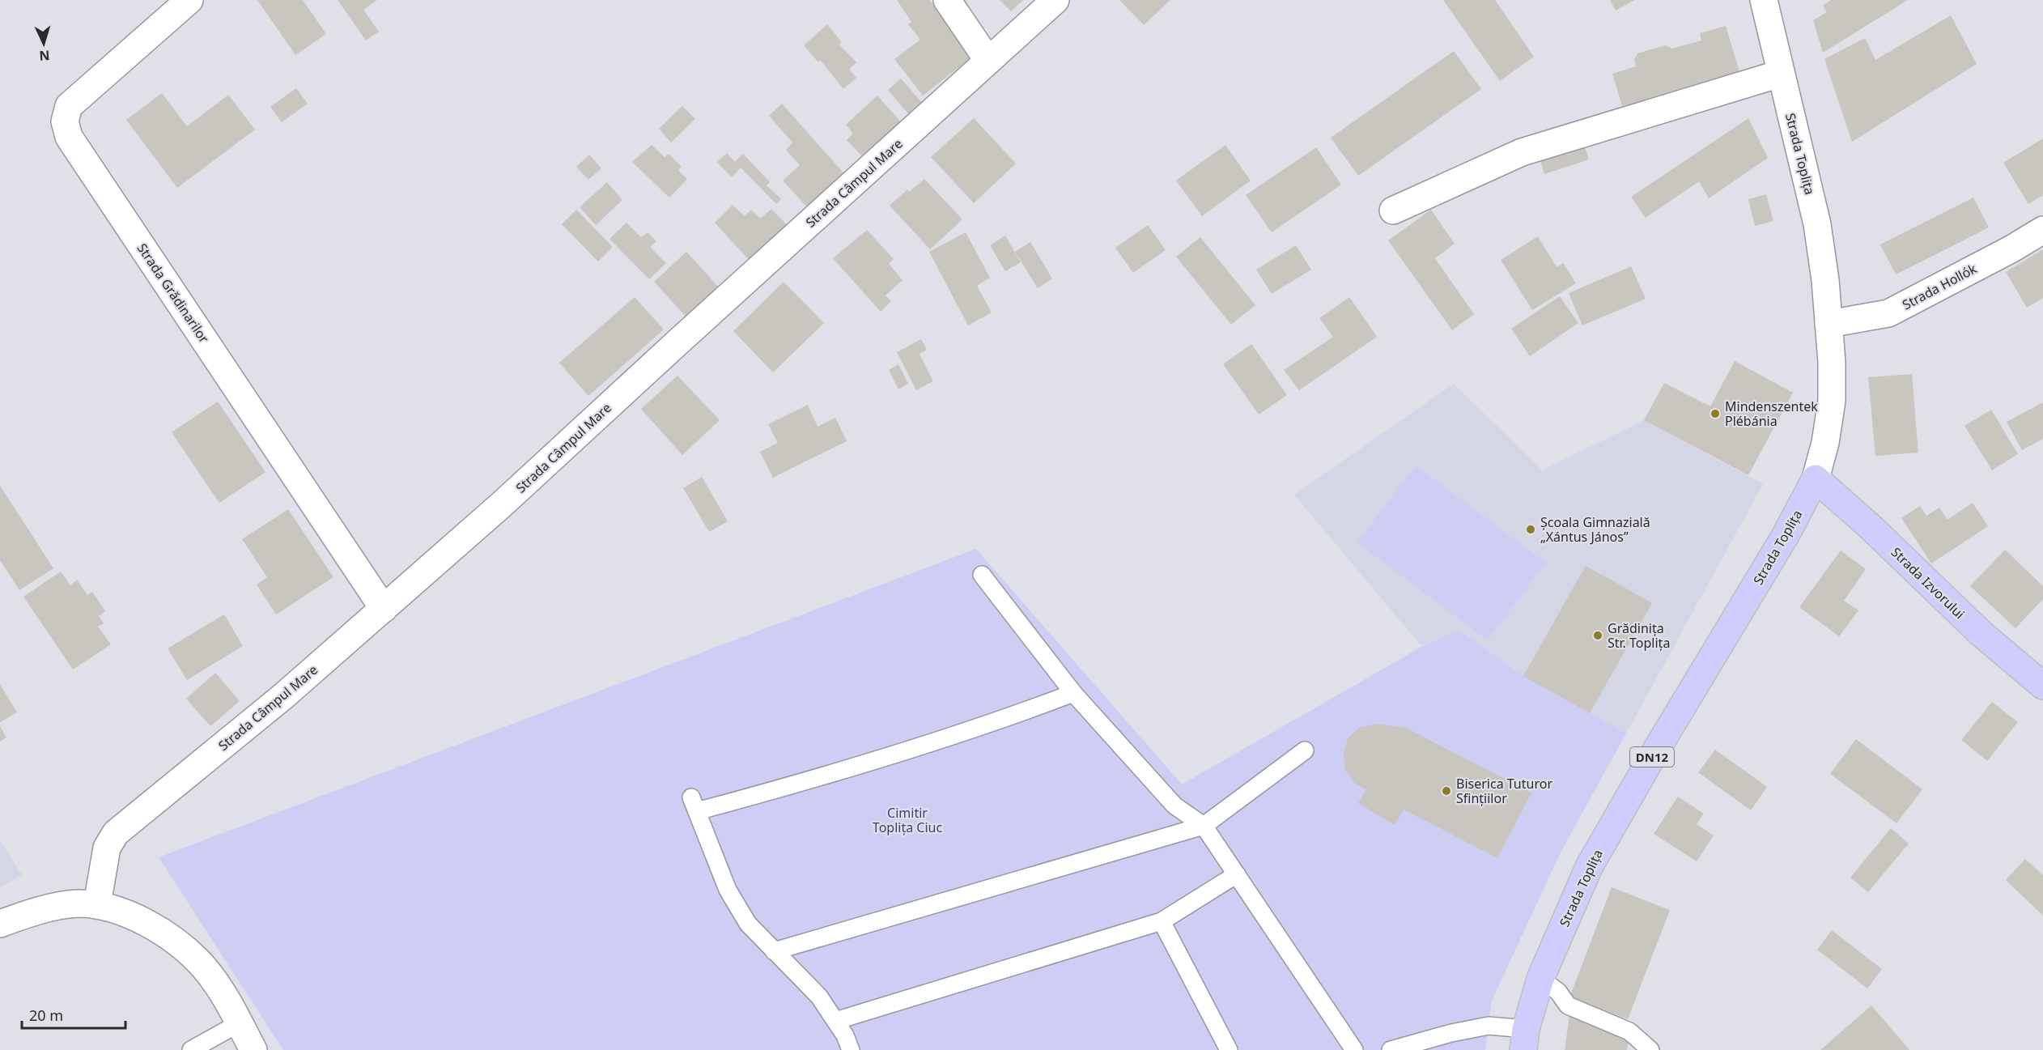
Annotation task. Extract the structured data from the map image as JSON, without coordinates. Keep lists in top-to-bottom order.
{
  "streets": {
    "main road": ["Strada Toplița", "Strada Izvorului", "DN12"],
    "street": ["Strada Câmpul Mare", "Strada Hollók", "Strada Grădinarilor"]
  },
  "crossings": [
    ["Strada Toplița", "Strada Hollók"],
    ["Strada Toplița", "Strada Izvorului"],
    ["Strada Câmpul Mare", "Strada Grădinarilor"]
  ],
  "parks": ["Cimitir Toplița Ciuc"],
  "places": [
    "Mindenszentek Plébánia",
    "Școala Gimnazială „Xántus János”",
    "Grădinița Str. Toplița",
    "Biserica Tuturor Sfințiilor"
  ],
  "scale_bar": "20 m",
  "north": "bottom"
}
